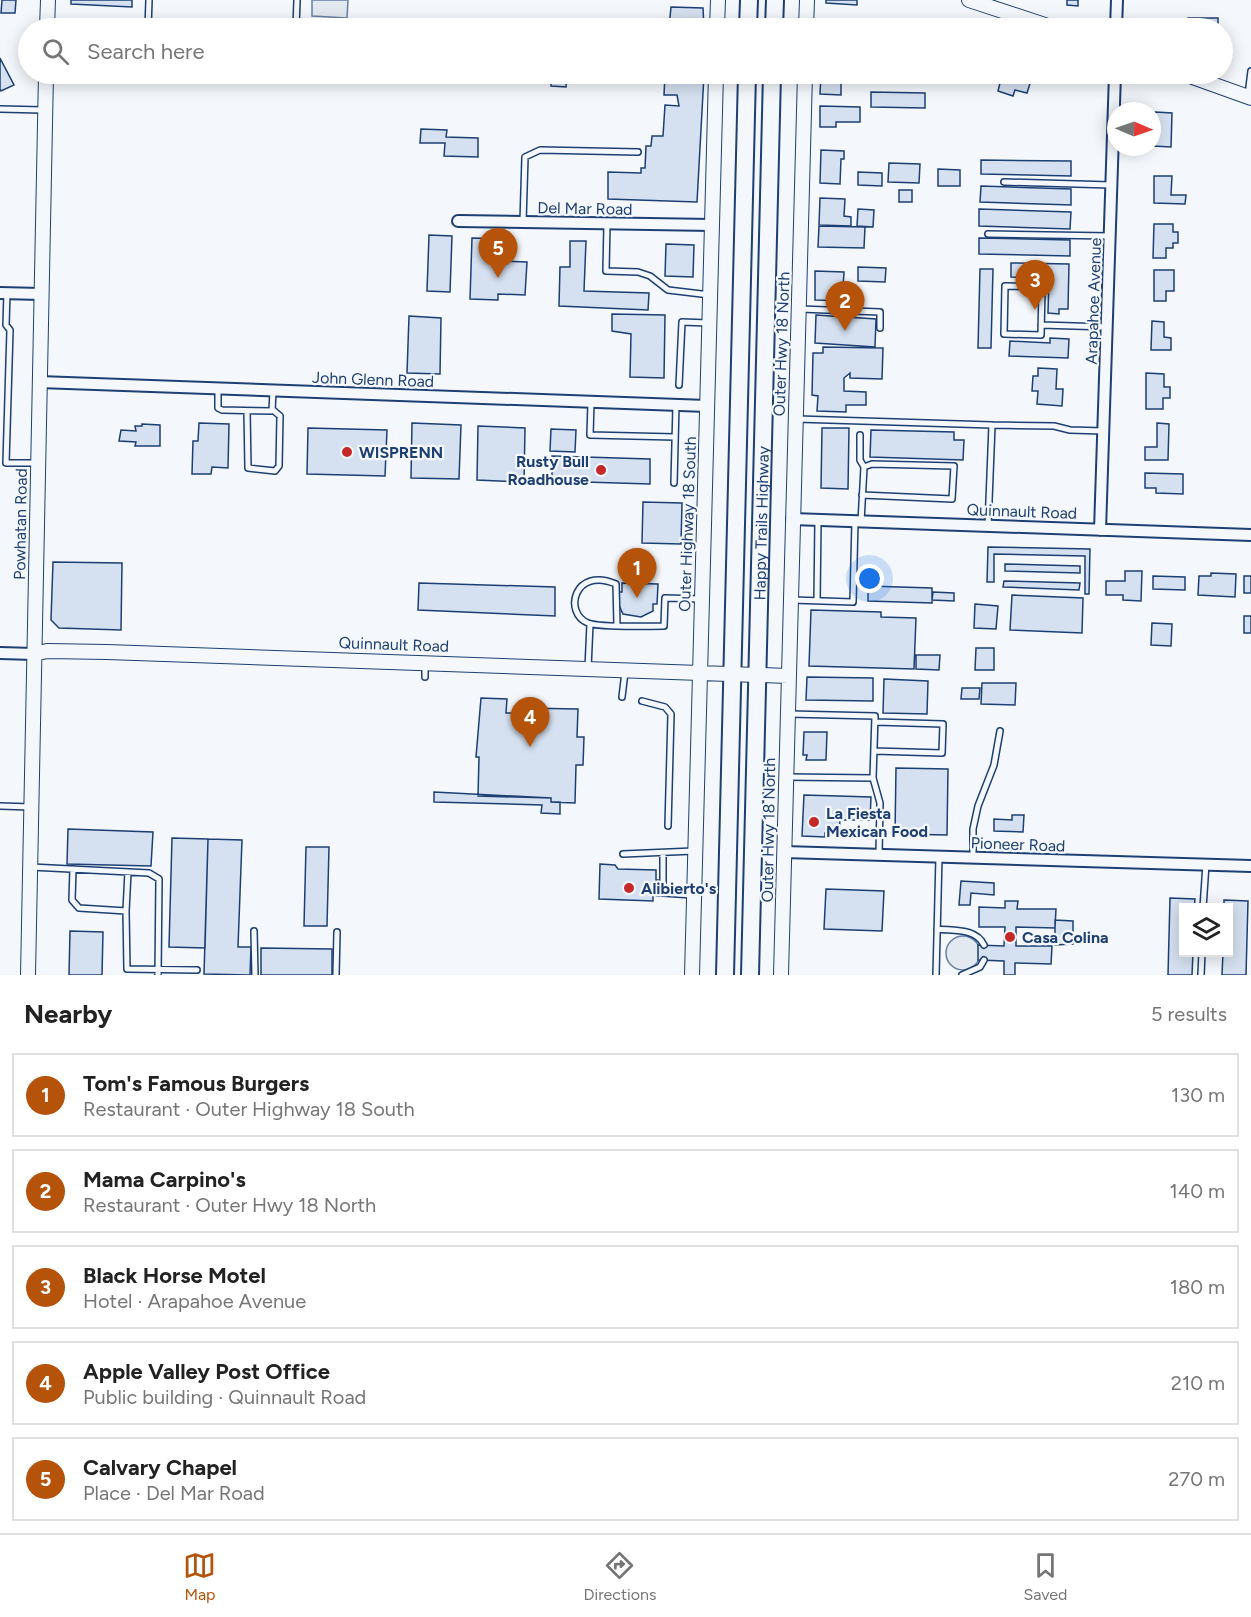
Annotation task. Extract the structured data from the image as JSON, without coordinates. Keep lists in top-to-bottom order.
{
  "streets": {
    "main road": ["Happy Trails Highway"],
    "street": [
      "Del Mar Road",
      "Arapahoe Avenue",
      "Outer Hwy 18 North",
      "John Glenn Road",
      "Quinnault Road",
      "Powhatan Road",
      "Outer Highway 18 South",
      "Pioneer Road"
    ]
  },
  "crossings": [
    ["Del Mar Road", "Outer Highway 18 South"],
    ["Arapahoe Avenue", "Quinnault Road"],
    ["Outer Hwy 18 North", "Quinnault Road"],
    ["Outer Hwy 18 North", "Pioneer Road"],
    ["John Glenn Road", "Powhatan Road"],
    ["John Glenn Road", "Outer Highway 18 South"],
    ["Quinnault Road", "Powhatan Road"],
    ["Quinnault Road", "Outer Highway 18 South"],
    ["Quinnault Road", "Happy Trails Highway"]
  ],
  "places": [
    "WISPRENN",
    "Rusty Bull Roadhouse",
    "La Fiesta Mexican Food",
    "Alibierto's",
    "Casa Colina"
  ],
  "north": "right",
  "page": {
    "search": "Search here",
    "pins": [
      "5",
      "3",
      "2",
      "1",
      "4"
    ],
    "heading": ["Nearby", "5 results"],
    "list": [
      {
        "mark": "1",
        "name": "Tom's Famous Burgers",
        "note": "Restaurant · Outer Highway 18 South",
        "value": "130 m"
      },
      {
        "mark": "2",
        "name": "Mama Carpino's",
        "note": "Restaurant · Outer Hwy 18 North",
        "value": "140 m"
      },
      {
        "mark": "3",
        "name": "Black Horse Motel",
        "note": "Hotel · Arapahoe Avenue",
        "value": "180 m"
      },
      {
        "mark": "4",
        "name": "Apple Valley Post Office",
        "note": "Public building · Quinnault Road",
        "value": "210 m"
      },
      {
        "mark": "5",
        "name": "Calvary Chapel",
        "note": "Place · Del Mar Road",
        "value": "270 m"
      }
    ],
    "nav": ["Map", "Directions", "Saved"]
  }
}
